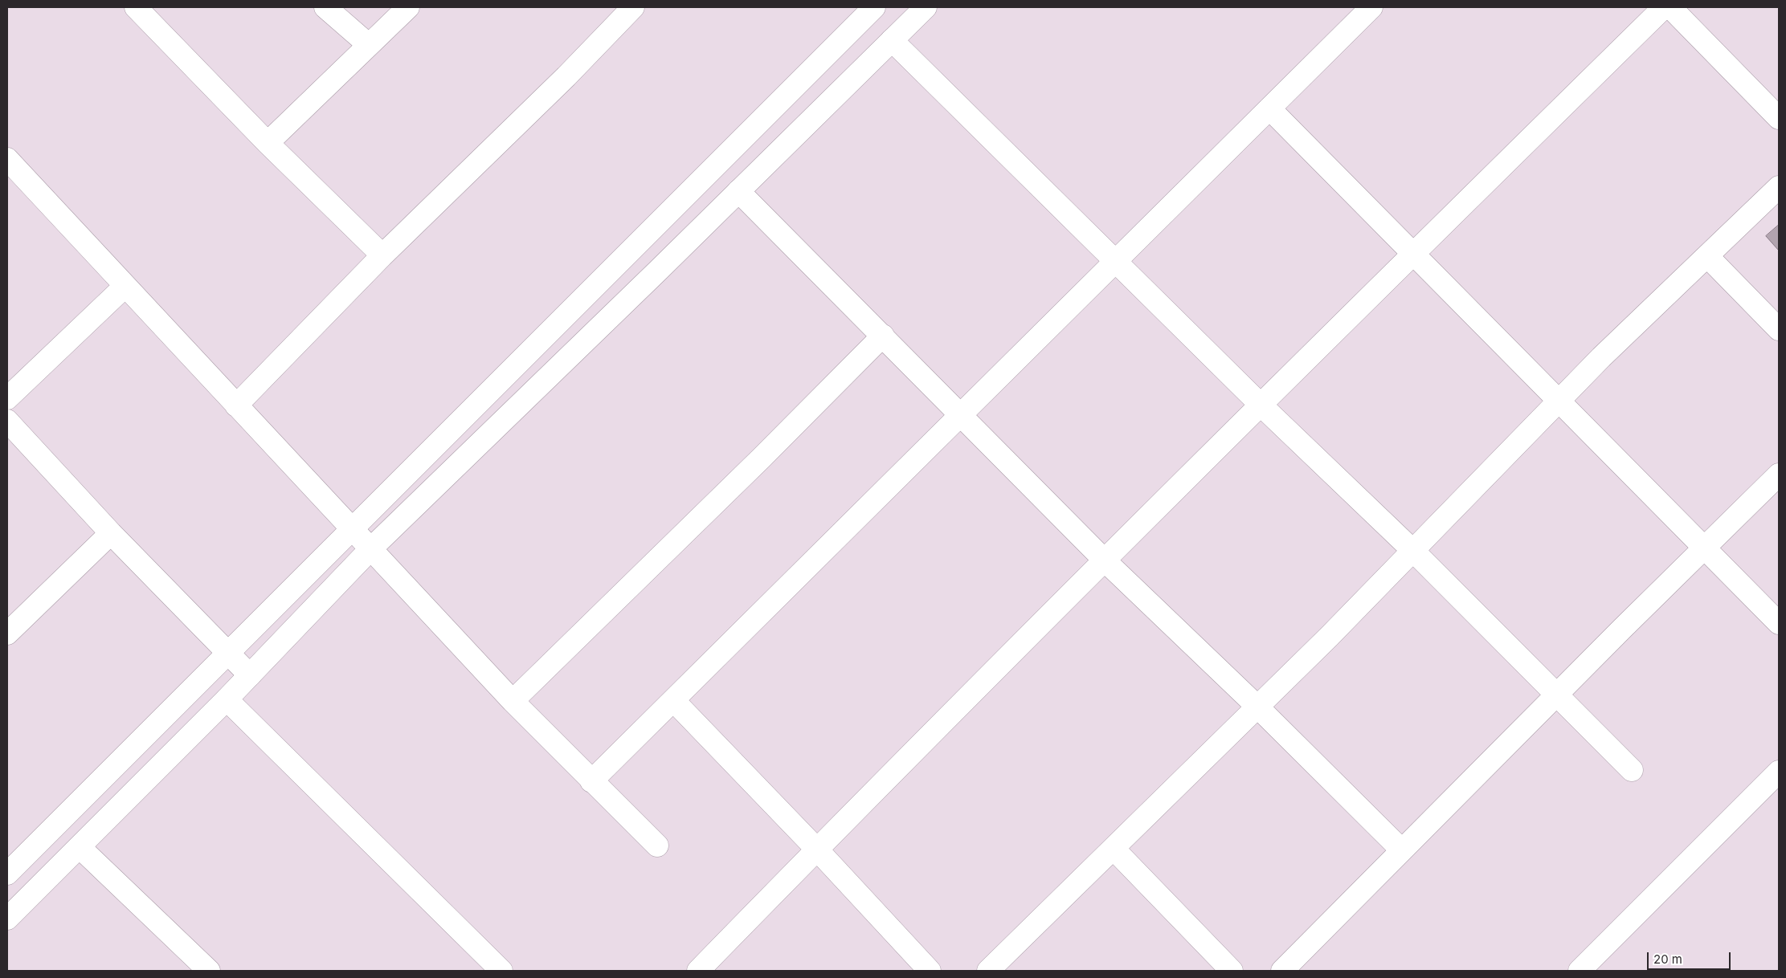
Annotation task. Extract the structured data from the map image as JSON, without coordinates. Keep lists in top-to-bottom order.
{
  "scale_bar": "20 m"
}
